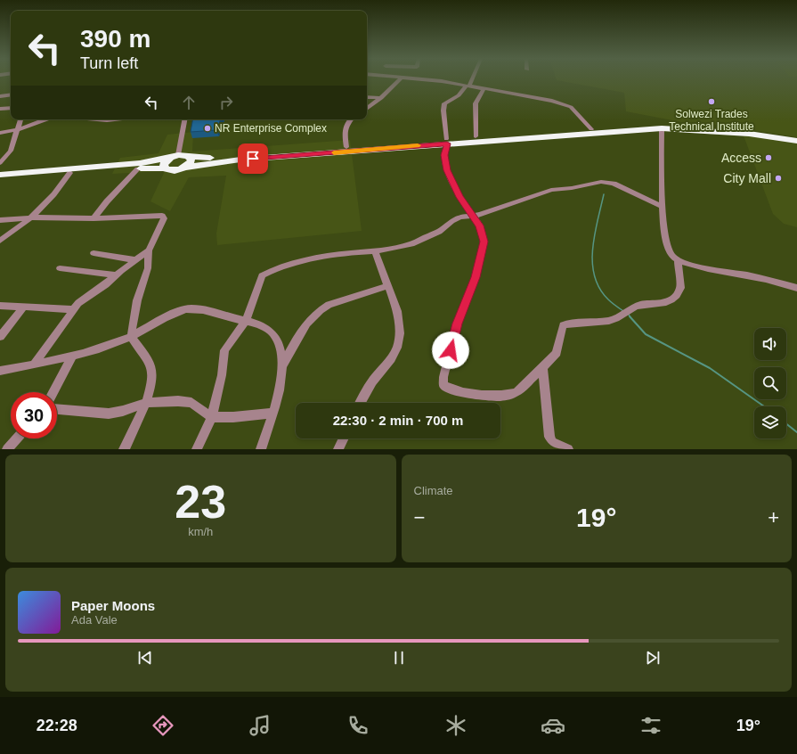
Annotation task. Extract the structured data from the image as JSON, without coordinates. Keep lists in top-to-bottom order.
{
  "places": [
    "Solwezi Trades Technical Institute",
    "NR Enterprise Complex",
    "Access",
    "City Mall"
  ],
  "page": {
    "turn": ["390 m", "Turn left"],
    "limit": "30",
    "trip": "22:30 · 2 min · 700 m",
    "tile": [
      ["23", "km/h"],
      "Climate"
    ],
    "heat": ["−", "19°", "+"],
    "song": ["Paper Moons", "Ada Vale"],
    "tabs": ["22:28", "19°"]
  }
}
